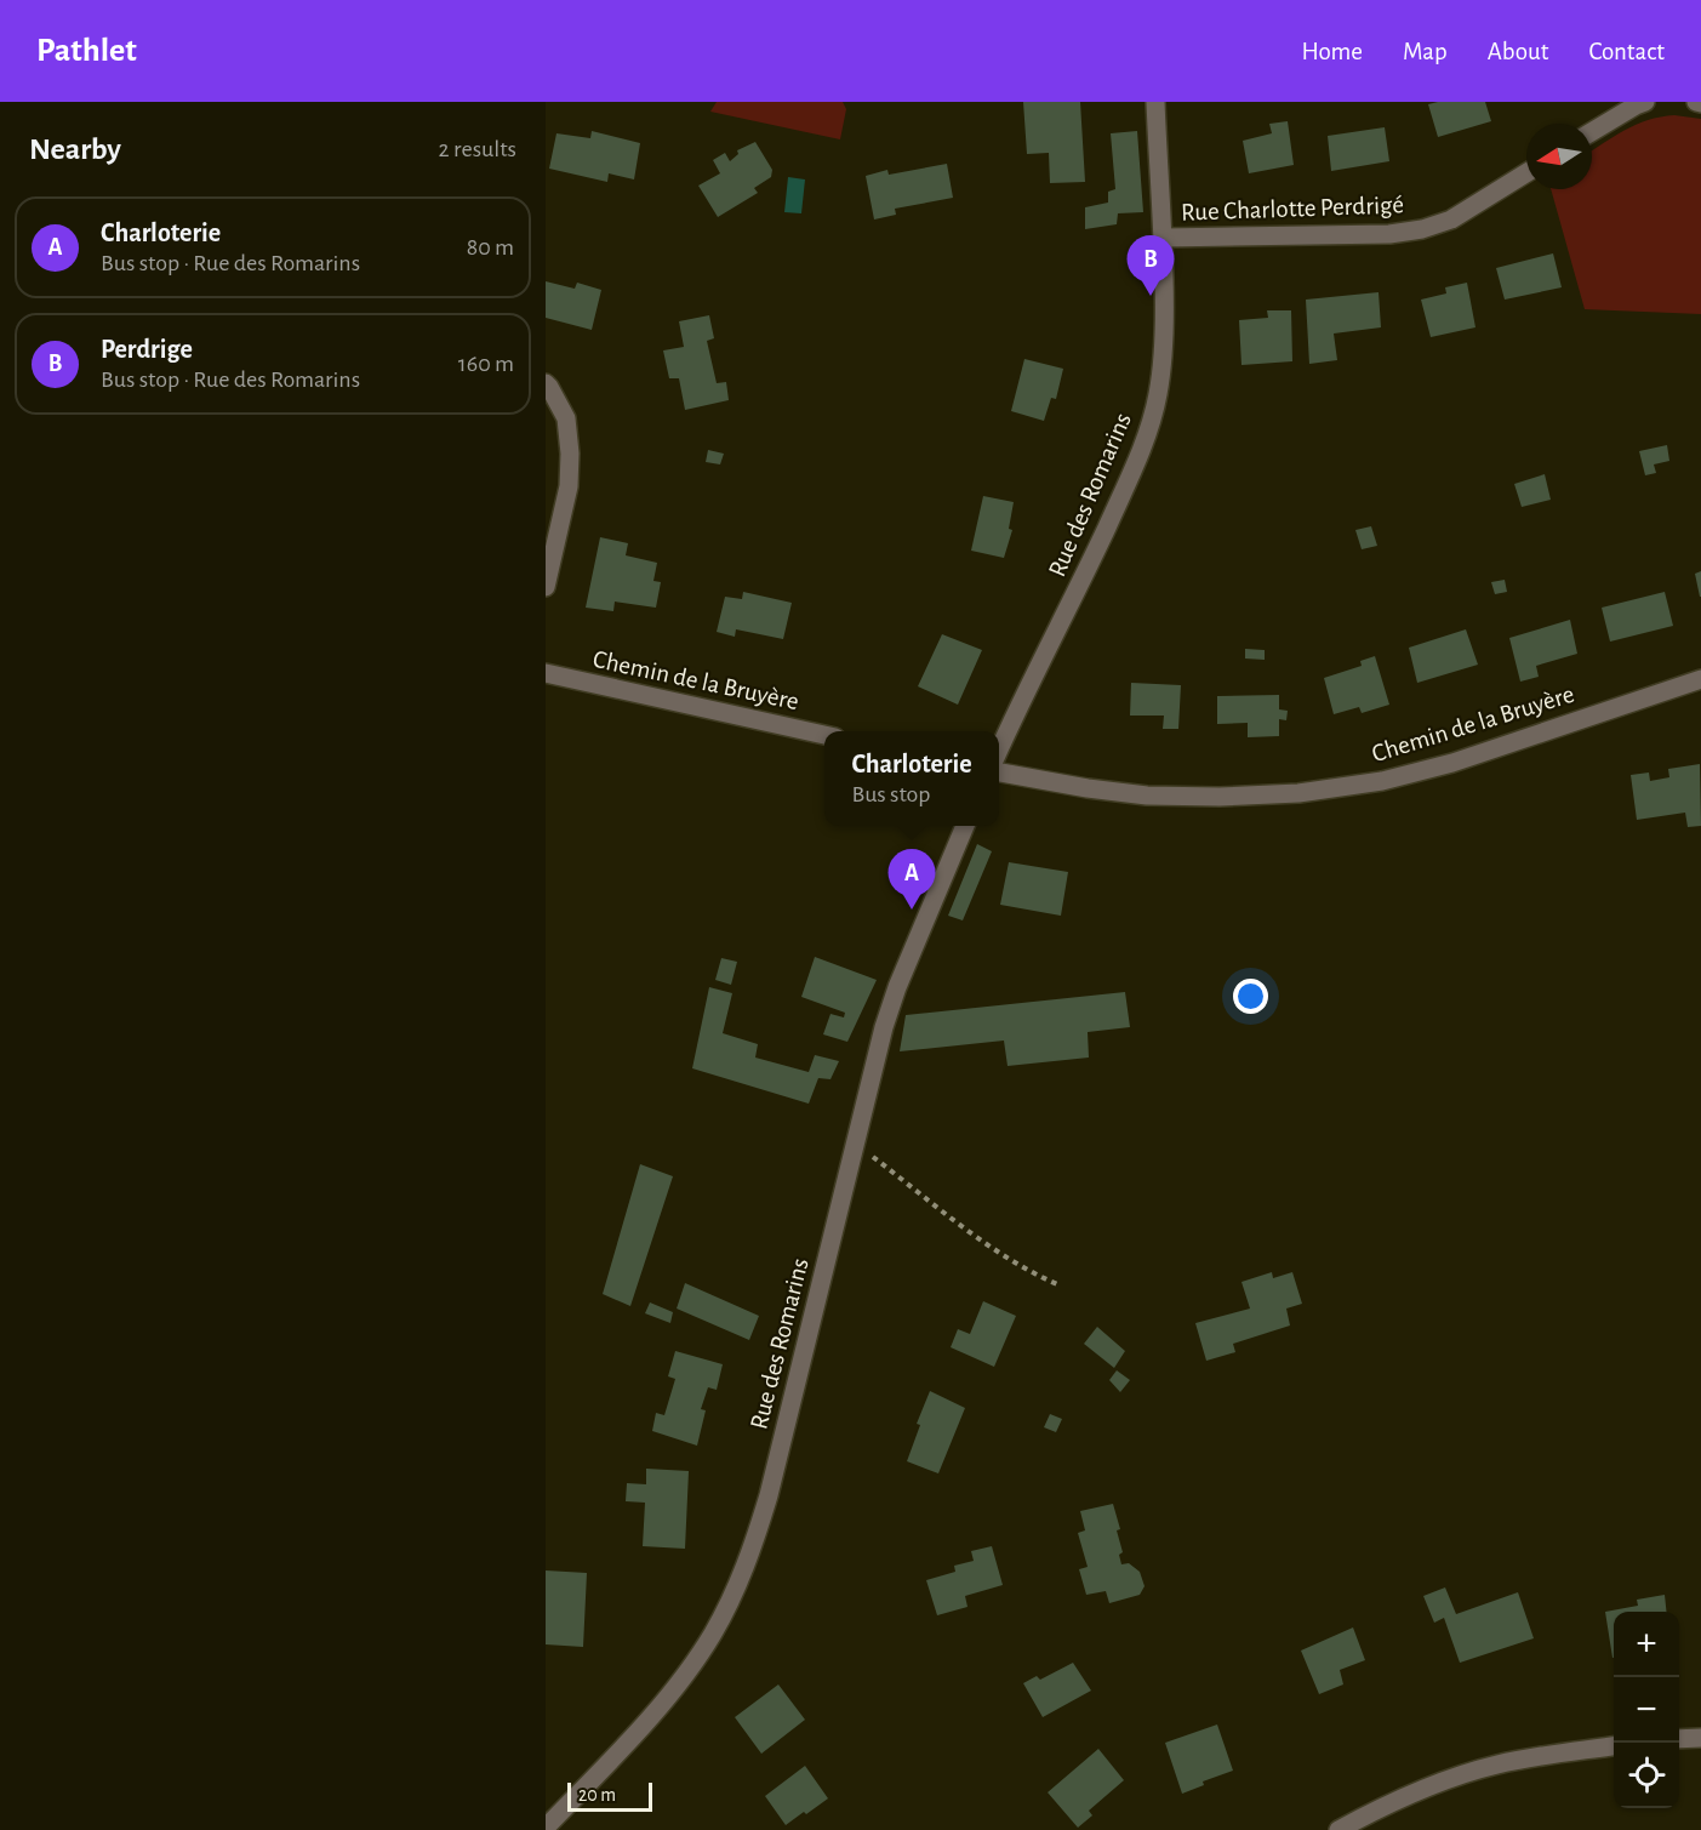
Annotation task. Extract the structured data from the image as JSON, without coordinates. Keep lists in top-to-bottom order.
{
  "streets": {
    "street": ["Rue Charlotte Perdrigé", "Rue des Romarins", "Chemin de la Bruyère"]
  },
  "crossings": [
    ["Rue Charlotte Perdrigé", "Rue des Romarins"]
  ],
  "scale_bar": "20 m",
  "north": "left",
  "page": {
    "header": "Pathlet",
    "nav": [
      "Home",
      "Map",
      "About",
      "Contact"
    ],
    "heading": ["Nearby", "2 results"],
    "list": [
      {
        "mark": "A",
        "name": "Charloterie",
        "note": "Bus stop · Rue des Romarins",
        "value": "80 m"
      },
      {
        "mark": "B",
        "name": "Perdrige",
        "note": "Bus stop · Rue des Romarins",
        "value": "160 m"
      }
    ],
    "pins": ["B", "A"],
    "popup": ["Charloterie", "Bus stop"],
    "map_buttons": ["+", "−"],
    "scale": "20 m"
  }
}
